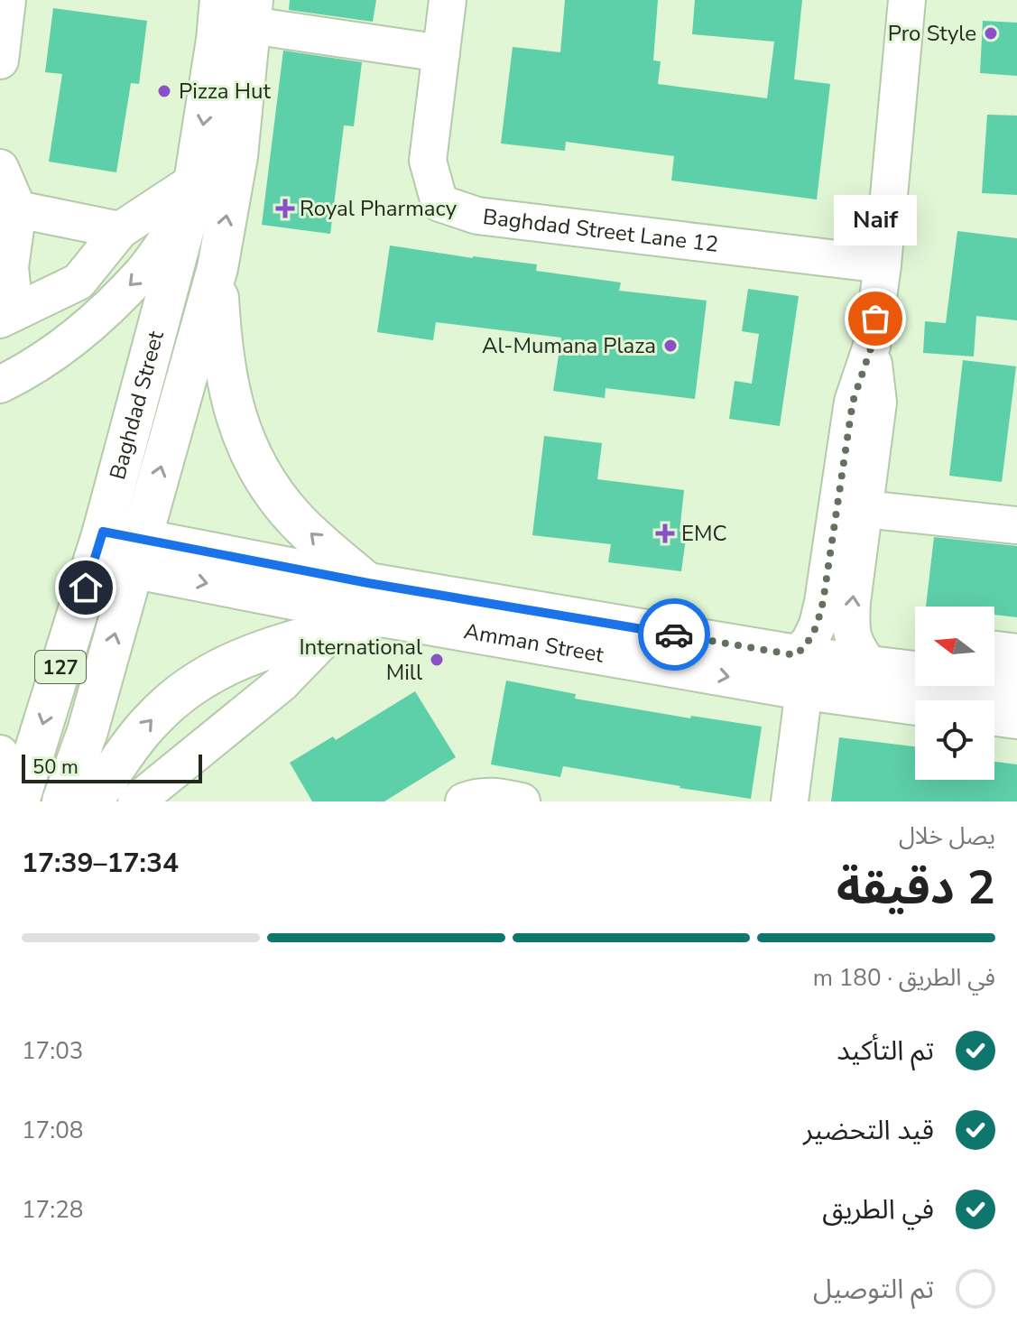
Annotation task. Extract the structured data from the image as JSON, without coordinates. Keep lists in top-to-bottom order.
{
  "streets": {
    "main road": ["Baghdad Street", "Amman Street", "127"],
    "street": ["Baghdad Street Lane 12"]
  },
  "crossings": [
    ["Baghdad Street", "Amman Street"]
  ],
  "places": {
    "other": [
      "Pro Style",
      "Pizza Hut",
      "Naif",
      "Al-Mumana Plaza",
      "International Mill"
    ],
    "health": ["Royal Pharmacy", "EMC"]
  },
  "scale_bar": "50 m",
  "north": "left",
  "page": {
    "bubble": "Naif",
    "scale": "50 m",
    "heading": ["2 دقيقة", "يصل خلال", "17:34–17:39"],
    "bar": "في الطريق · 180 m",
    "list": [
      ["تم التأكيد", "17:03"],
      ["قيد التحضير", "17:08"],
      ["في الطريق", "17:28"],
      "تم التوصيل"
    ]
  }
}
